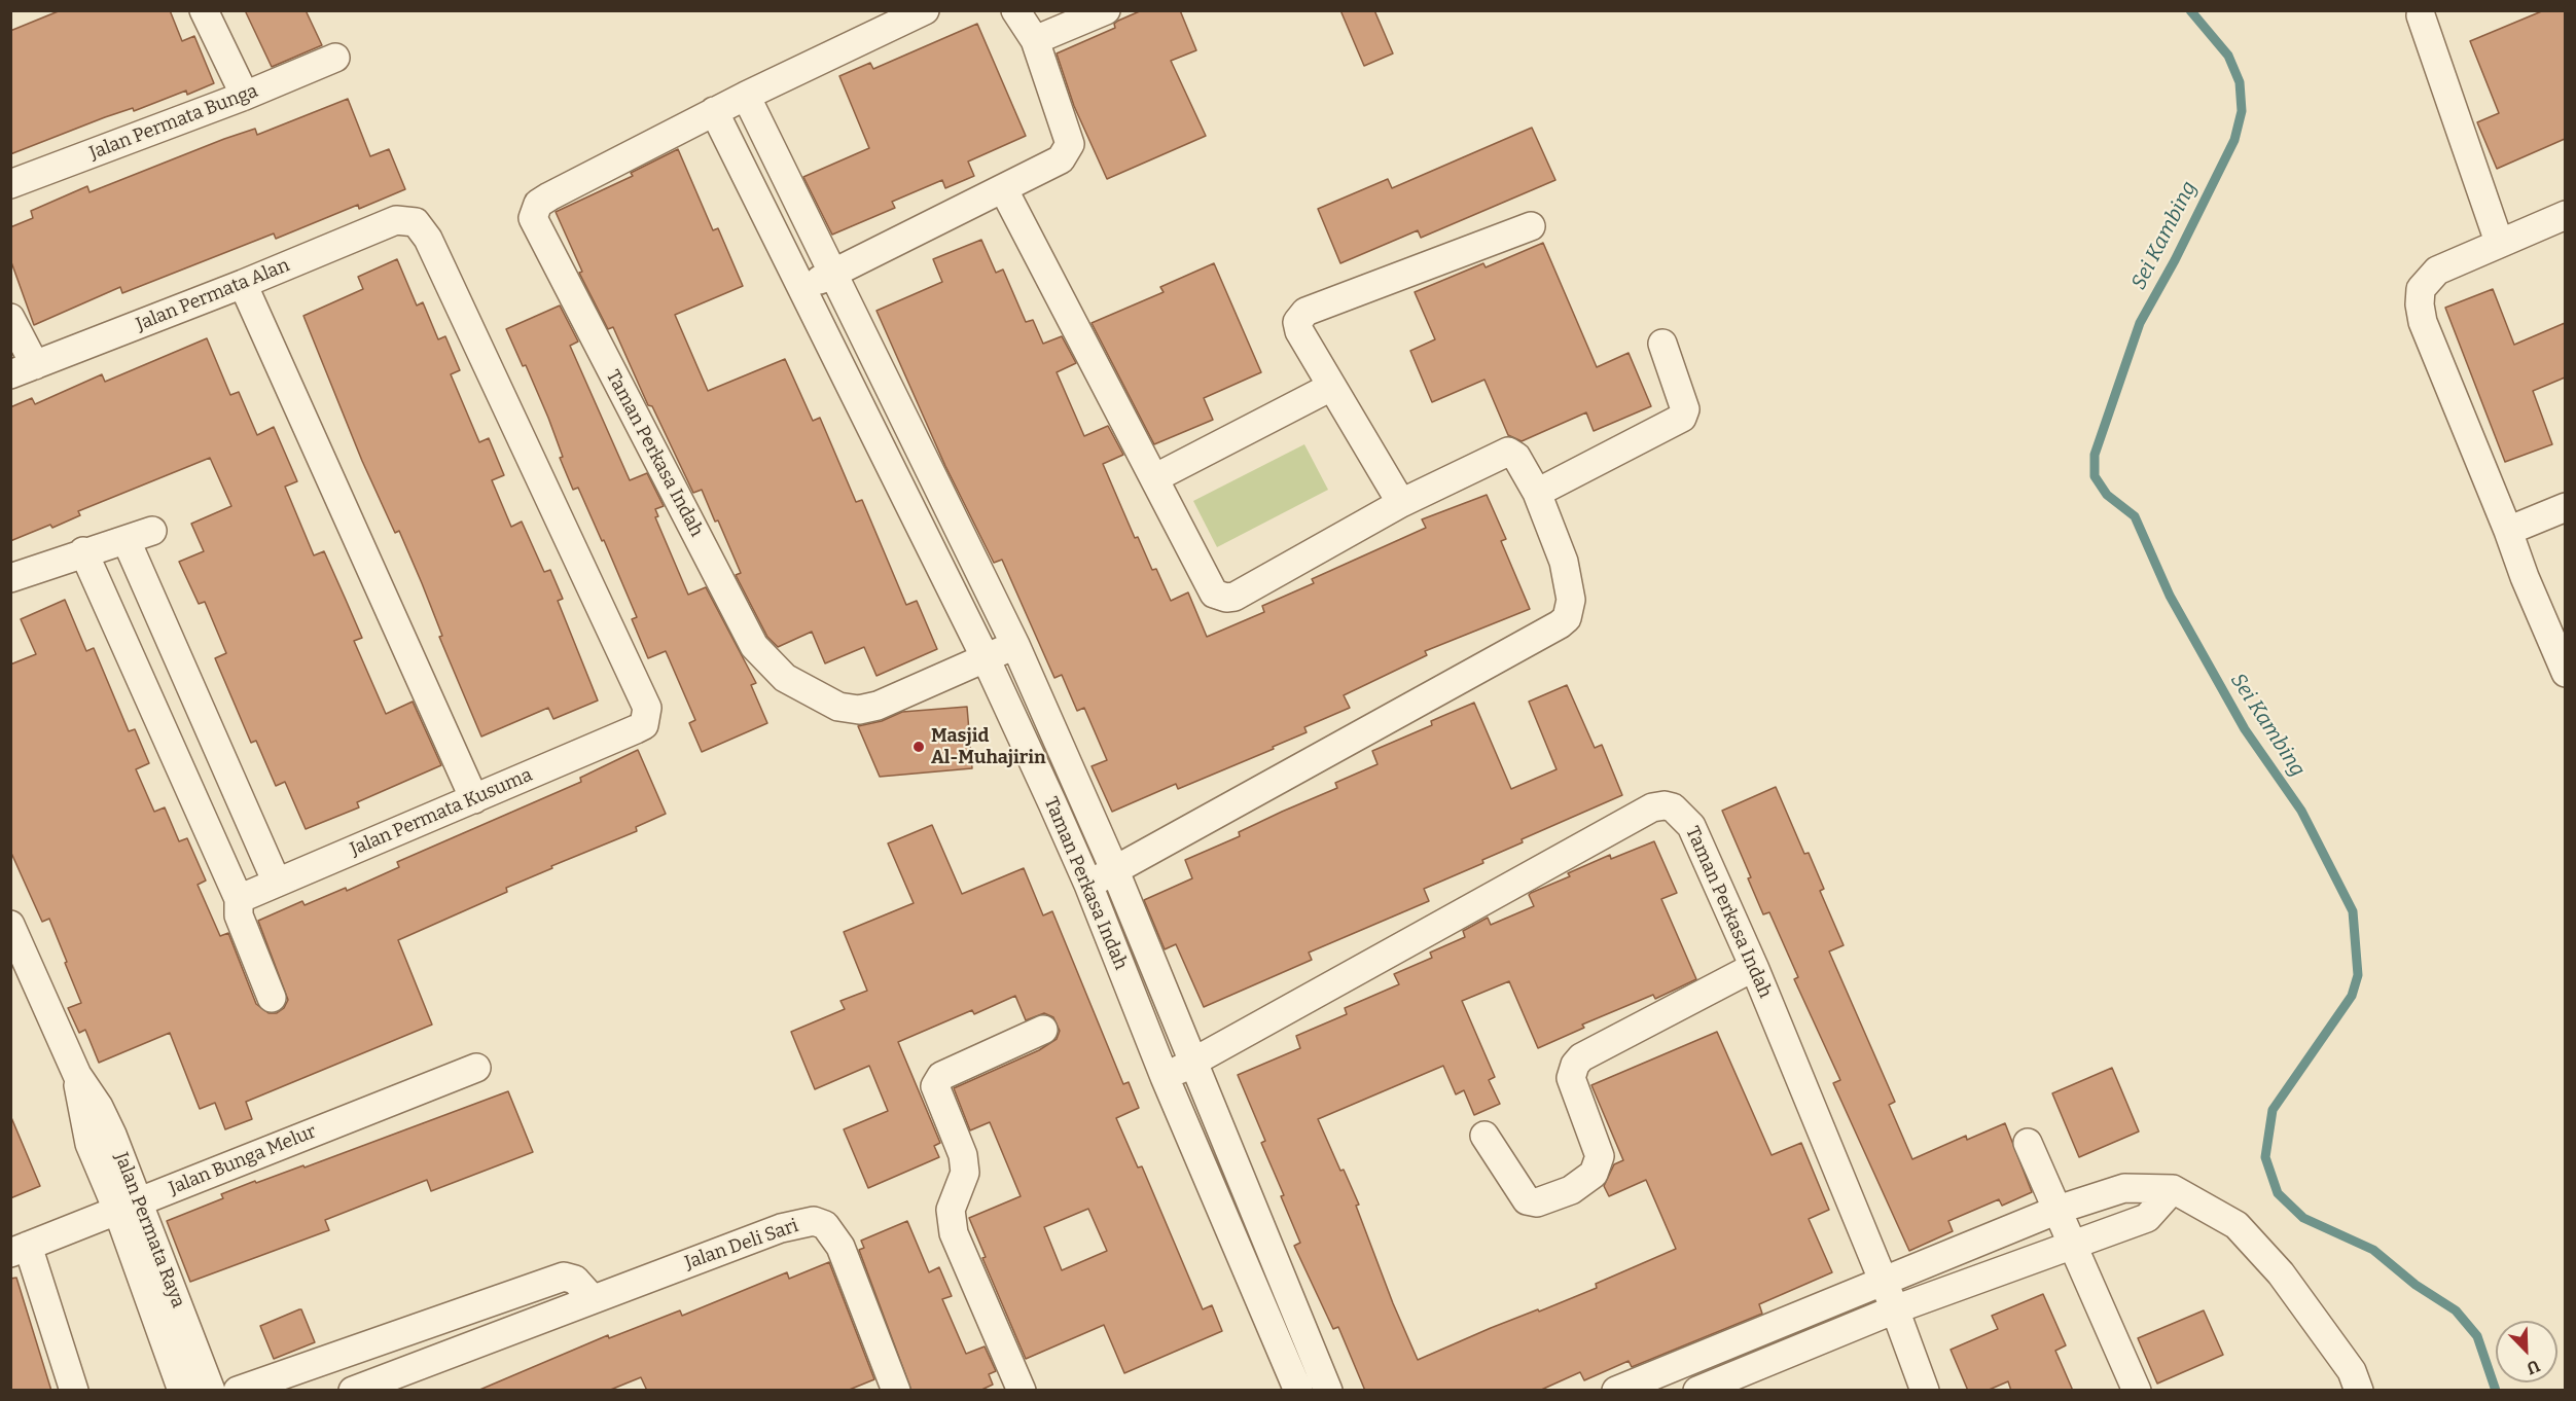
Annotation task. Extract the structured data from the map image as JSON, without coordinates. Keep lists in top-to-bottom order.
{
  "streets": {
    "street": [
      "Jalan Permata Bunga",
      "Jalan Permata Alan",
      "Taman Perkasa Indah",
      "Jalan Permata Kusuma",
      "Jalan Bunga Melur",
      "Jalan Permata Raya",
      "Jalan Deli Sari"
    ]
  },
  "crossings": [
    ["Jalan Permata Alan", "Jalan Permata Kusuma"],
    ["Jalan Bunga Melur", "Jalan Permata Raya"]
  ],
  "water": ["Sei Kambing"],
  "places": ["Masjid Al-Muhajirin"],
  "north": "bottom right"
}
